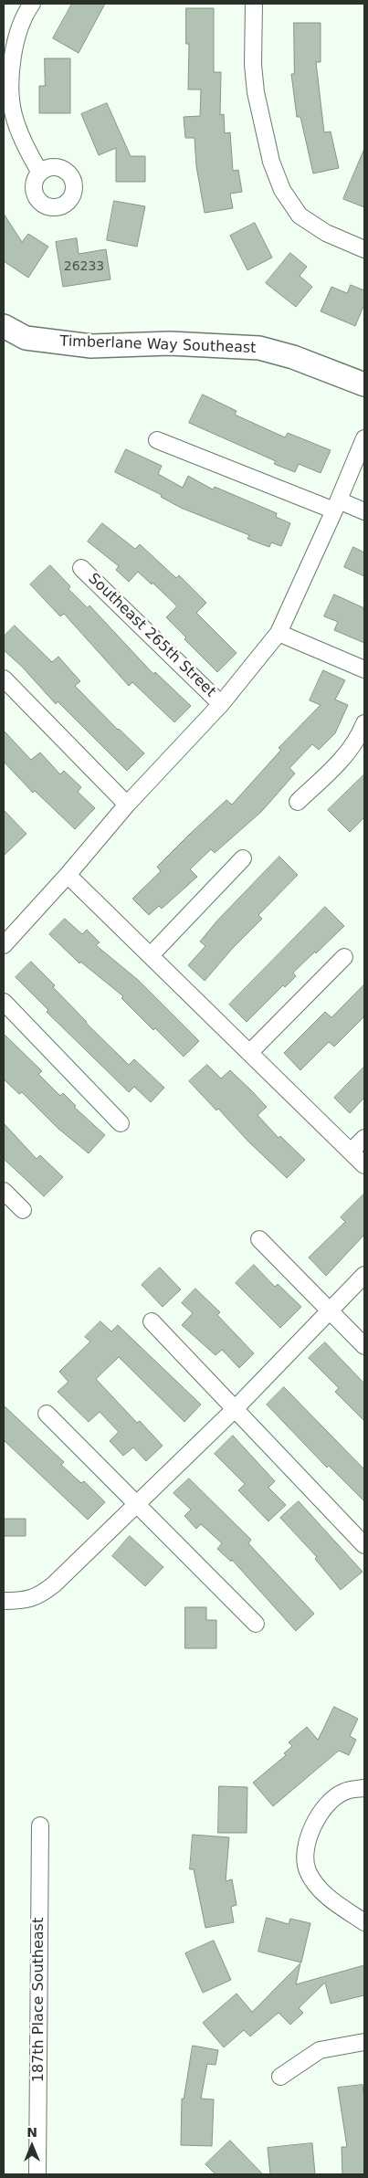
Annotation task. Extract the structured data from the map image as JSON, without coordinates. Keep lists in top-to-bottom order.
{
  "streets": {
    "street": ["Timberlane Way Southeast", "Southeast 265th Street", "187th Place Southeast"]
  },
  "house_numbers": ["26233"],
  "north": "top"
}
